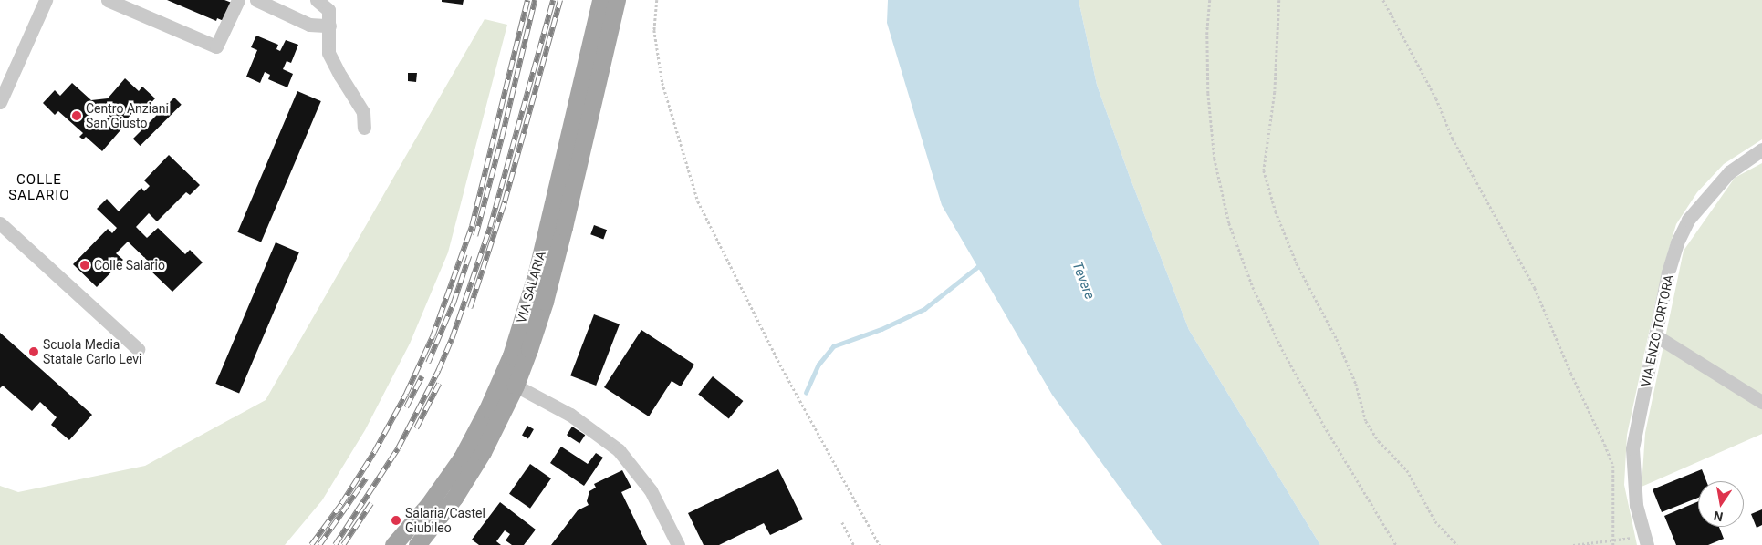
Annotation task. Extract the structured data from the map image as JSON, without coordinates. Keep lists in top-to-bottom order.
{
  "streets": {
    "main road": ["VIA SALARIA"],
    "street": ["VIA ENZO TORTORA"]
  },
  "districts": ["COLLE SALARIO"],
  "water": ["Tevere"],
  "places": [
    "Centro Anziani San Giusto",
    "Colle Salario",
    "Scuola Media Statale Carlo Levi",
    "Salaria/Castel Giubileo"
  ],
  "north": "bottom"
}
